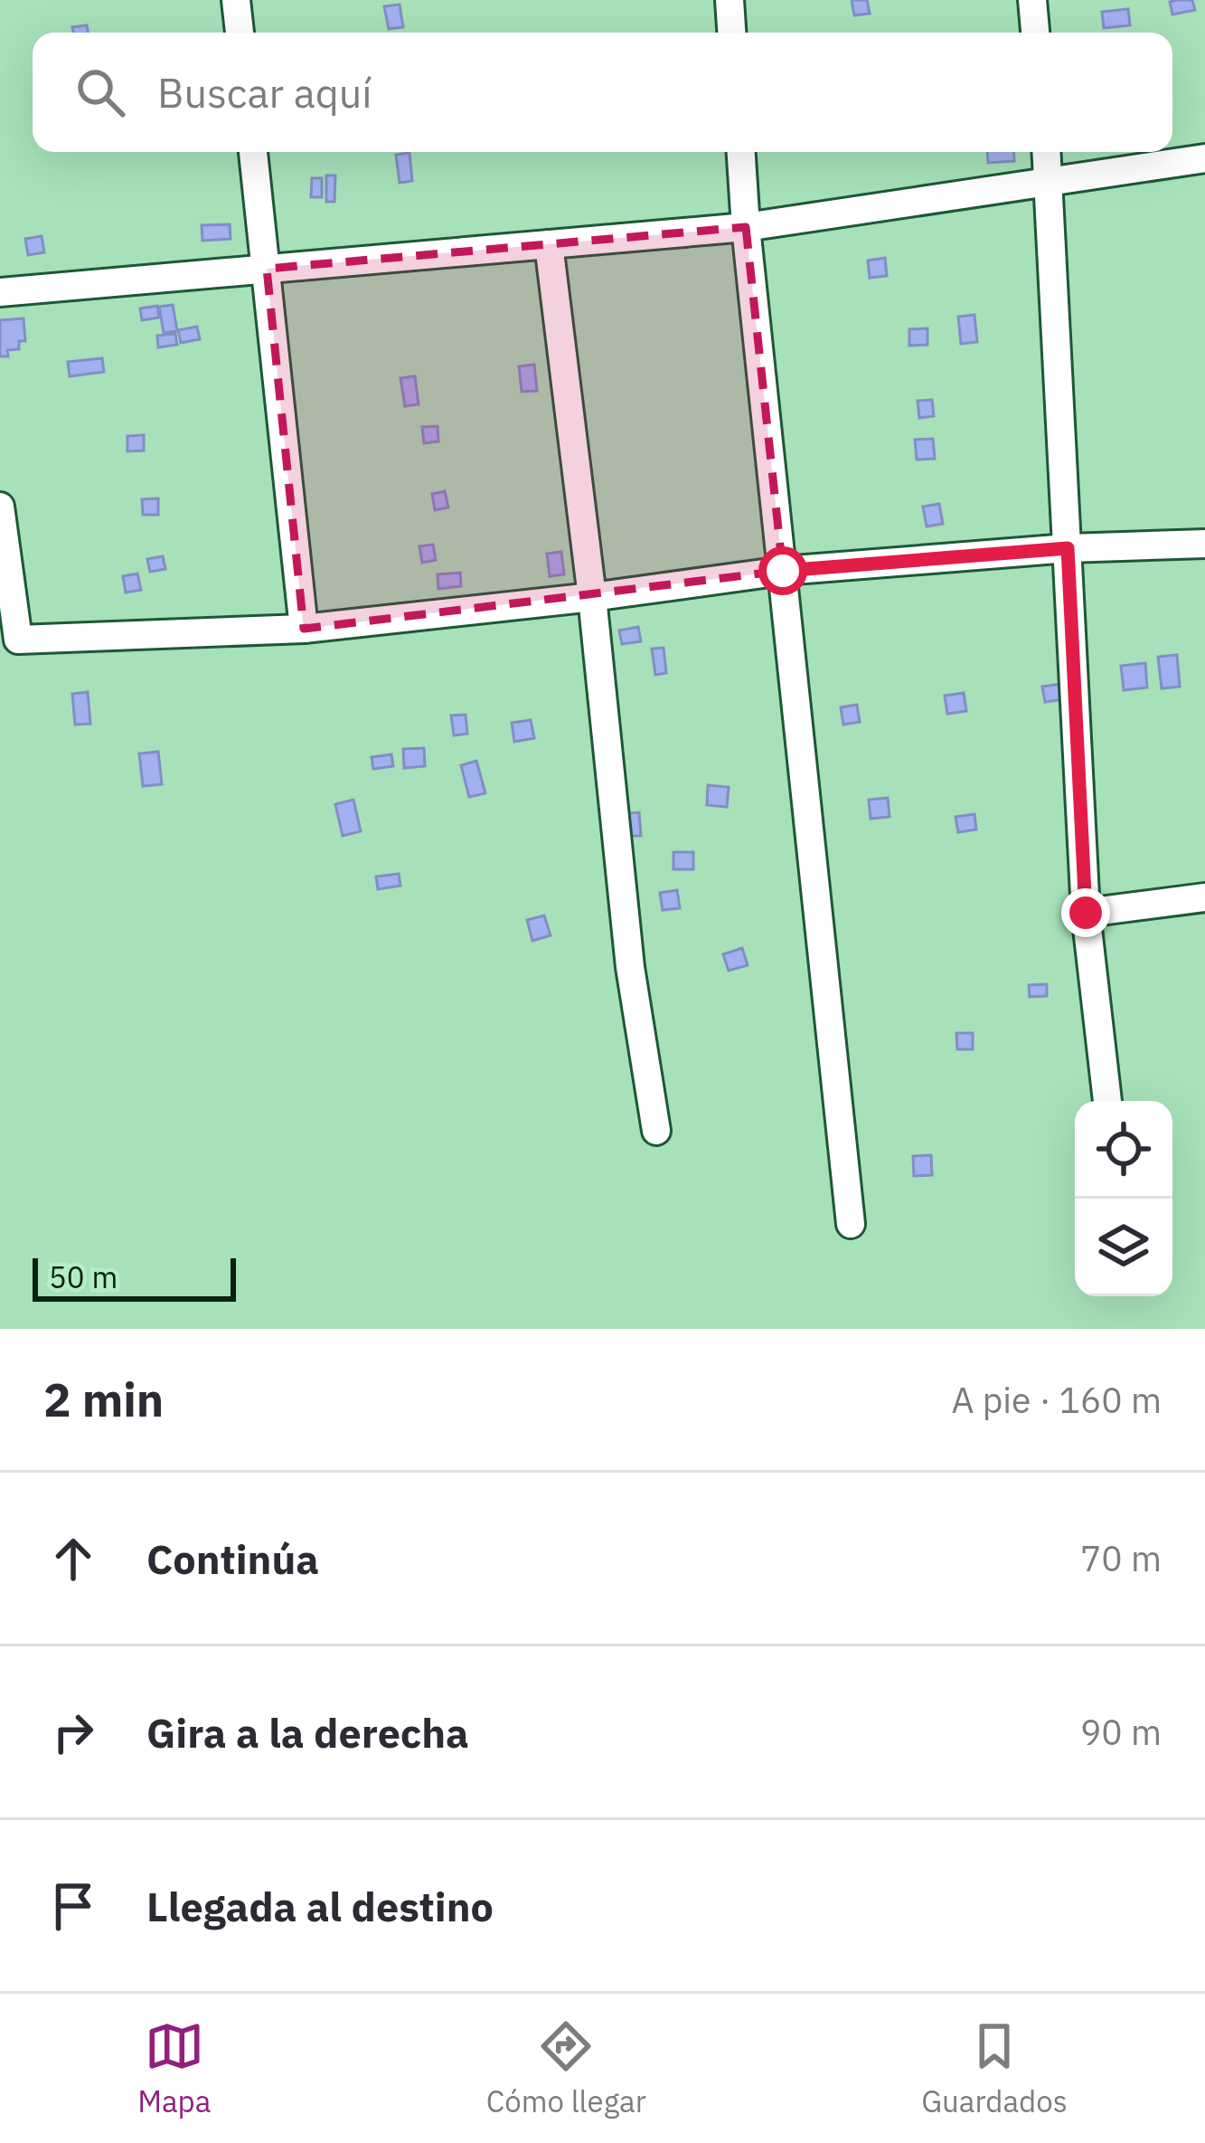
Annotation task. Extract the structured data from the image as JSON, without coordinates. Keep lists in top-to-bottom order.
{
  "scale_bar": "50 m",
  "page": {
    "search": "Buscar aquí",
    "scale": "50 m",
    "heading": ["2 min", "A pie · 160 m"],
    "list": [
      ["Continúa", "70 m"],
      ["Gira a la derecha", "90 m"],
      "Llegada al destino"
    ],
    "nav": ["Mapa", "Cómo llegar", "Guardados"]
  }
}
